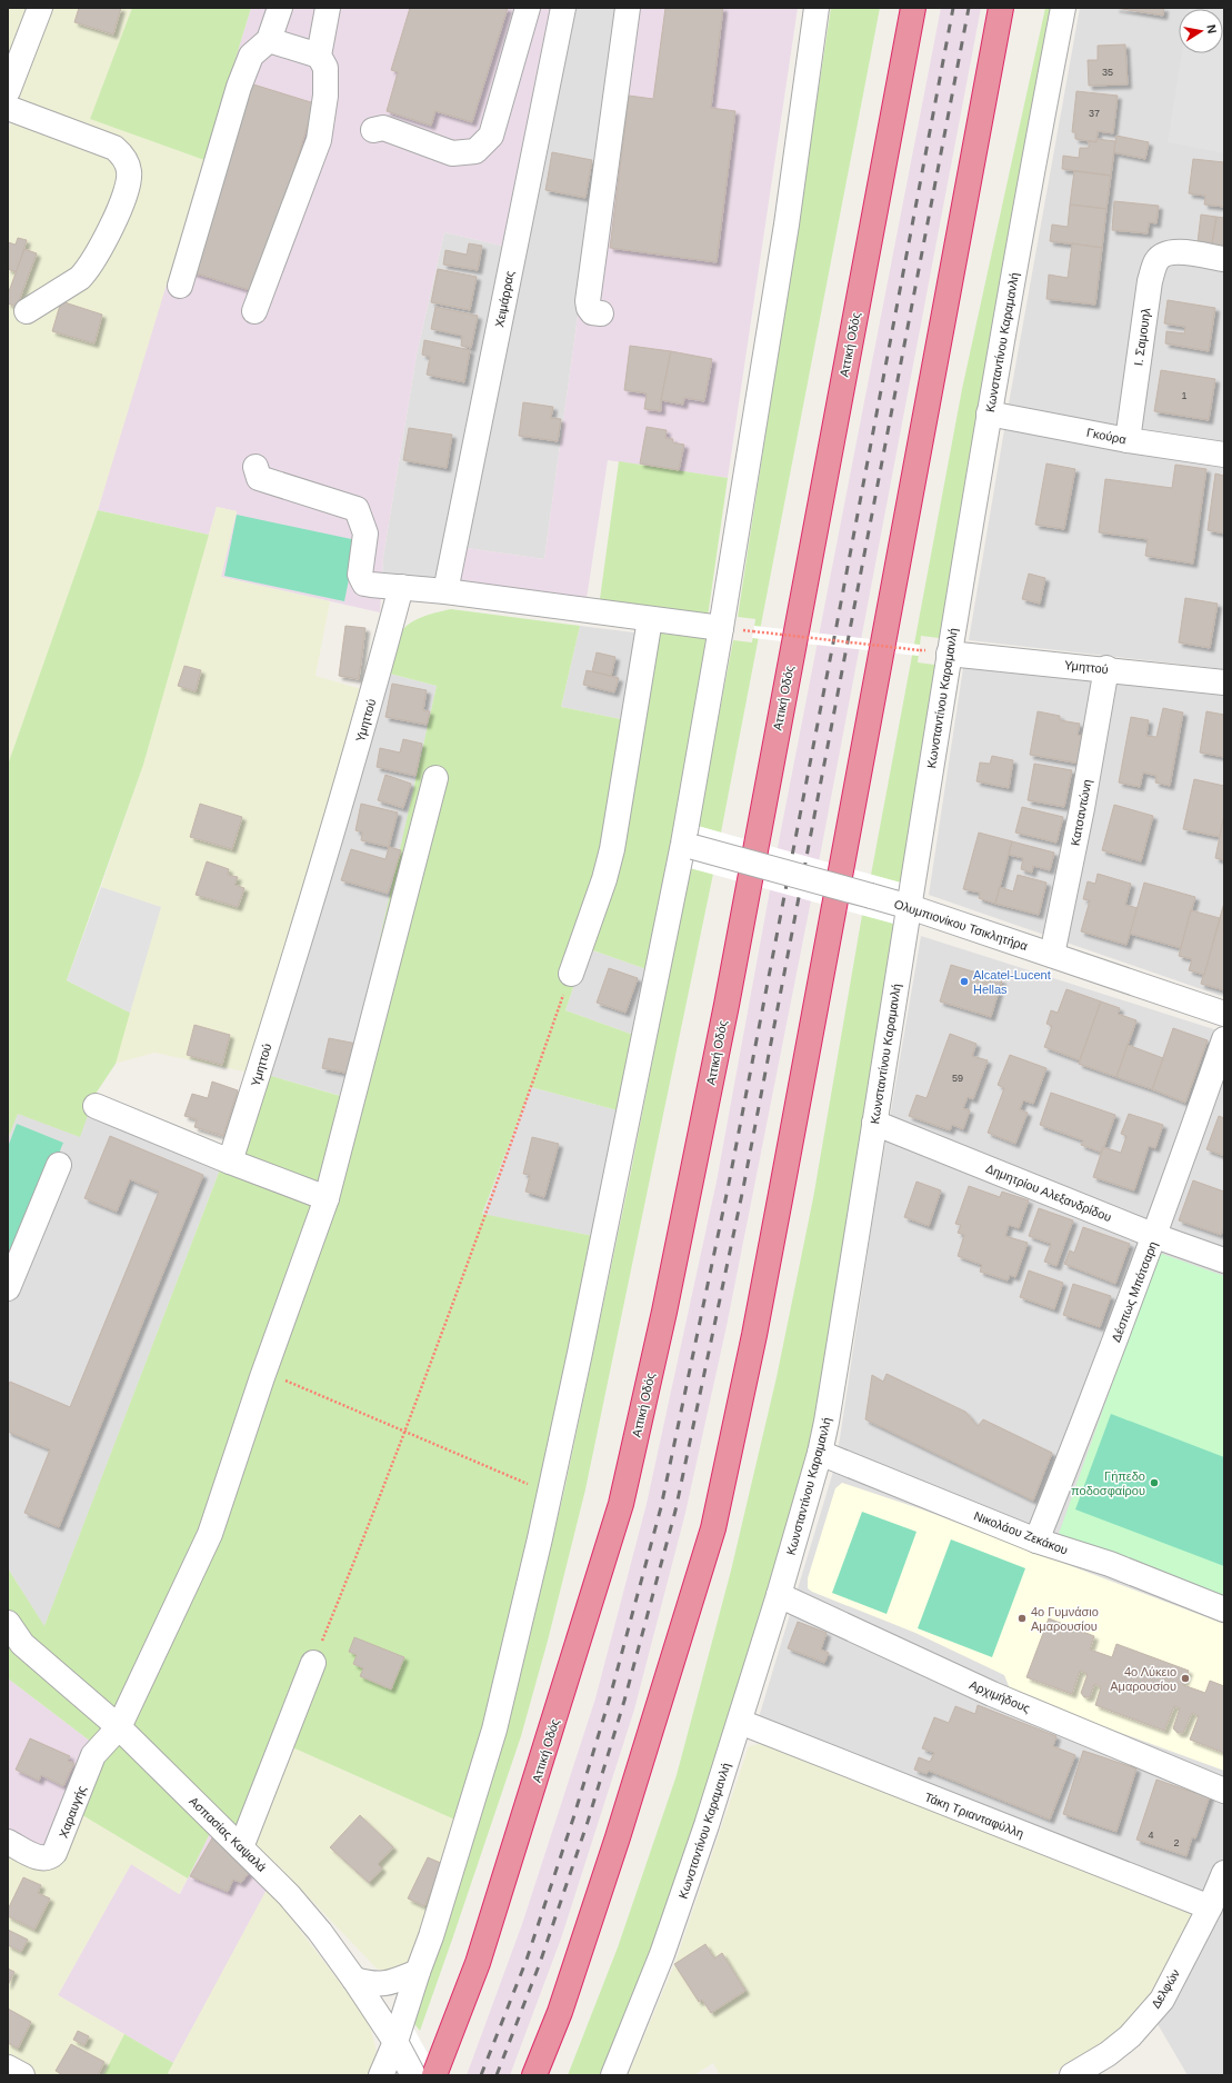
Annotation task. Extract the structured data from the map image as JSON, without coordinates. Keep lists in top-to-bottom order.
{
  "streets": {
    "highway": ["Αττική Οδός"],
    "street": [
      "Χειμάρρας",
      "Ι. Σαμουηλ",
      "Κωνσταντίνου Καραμανλή",
      "Γκούρα",
      "Υμηττού",
      "Κατσαντώνη",
      "Ολυμπιονίκου Τσικλητήρα",
      "Δημητρίου Αλεξανδρίδου",
      "Δέσπως Μπότσαρη",
      "Νικολάου Ζεκάκου",
      "Αρχιμήδους",
      "Χαραυγής",
      "Τάκη Τριανταφύλλη",
      "Ασπασίας Καψαλά",
      "Δελφών"
    ]
  },
  "crossings": [
    ["Ι. Σαμουηλ", "Γκούρα"],
    ["Κωνσταντίνου Καραμανλή", "Γκούρα"],
    ["Κωνσταντίνου Καραμανλή", "Υμηττού"],
    ["Κωνσταντίνου Καραμανλή", "Ολυμπιονίκου Τσικλητήρα"],
    ["Κωνσταντίνου Καραμανλή", "Δημητρίου Αλεξανδρίδου"],
    ["Κωνσταντίνου Καραμανλή", "Νικολάου Ζεκάκου"],
    ["Κωνσταντίνου Καραμανλή", "Αρχιμήδους"],
    ["Κωνσταντίνου Καραμανλή", "Τάκη Τριανταφύλλη"],
    ["Υμηττού", "Κατσαντώνη"],
    ["Κατσαντώνη", "Ολυμπιονίκου Τσικλητήρα"],
    ["Δημητρίου Αλεξανδρίδου", "Δέσπως Μπότσαρη"],
    ["Δέσπως Μπότσαρη", "Νικολάου Ζεκάκου"],
    ["Χαραυγής", "Ασπασίας Καψαλά"],
    ["Τάκη Τριανταφύλλη", "Δελφών"]
  ],
  "places": [
    "Alcatel-Lucent Hellas",
    "Γήπεδο ποδοσφαίρου",
    "4ο Γυμνάσιο Αμαρουσίου",
    "4ο Λύκειο Αμαρουσίου"
  ],
  "house_numbers": [
    "35",
    "37",
    "1",
    "59",
    "4",
    "2"
  ],
  "north": "right"
}
